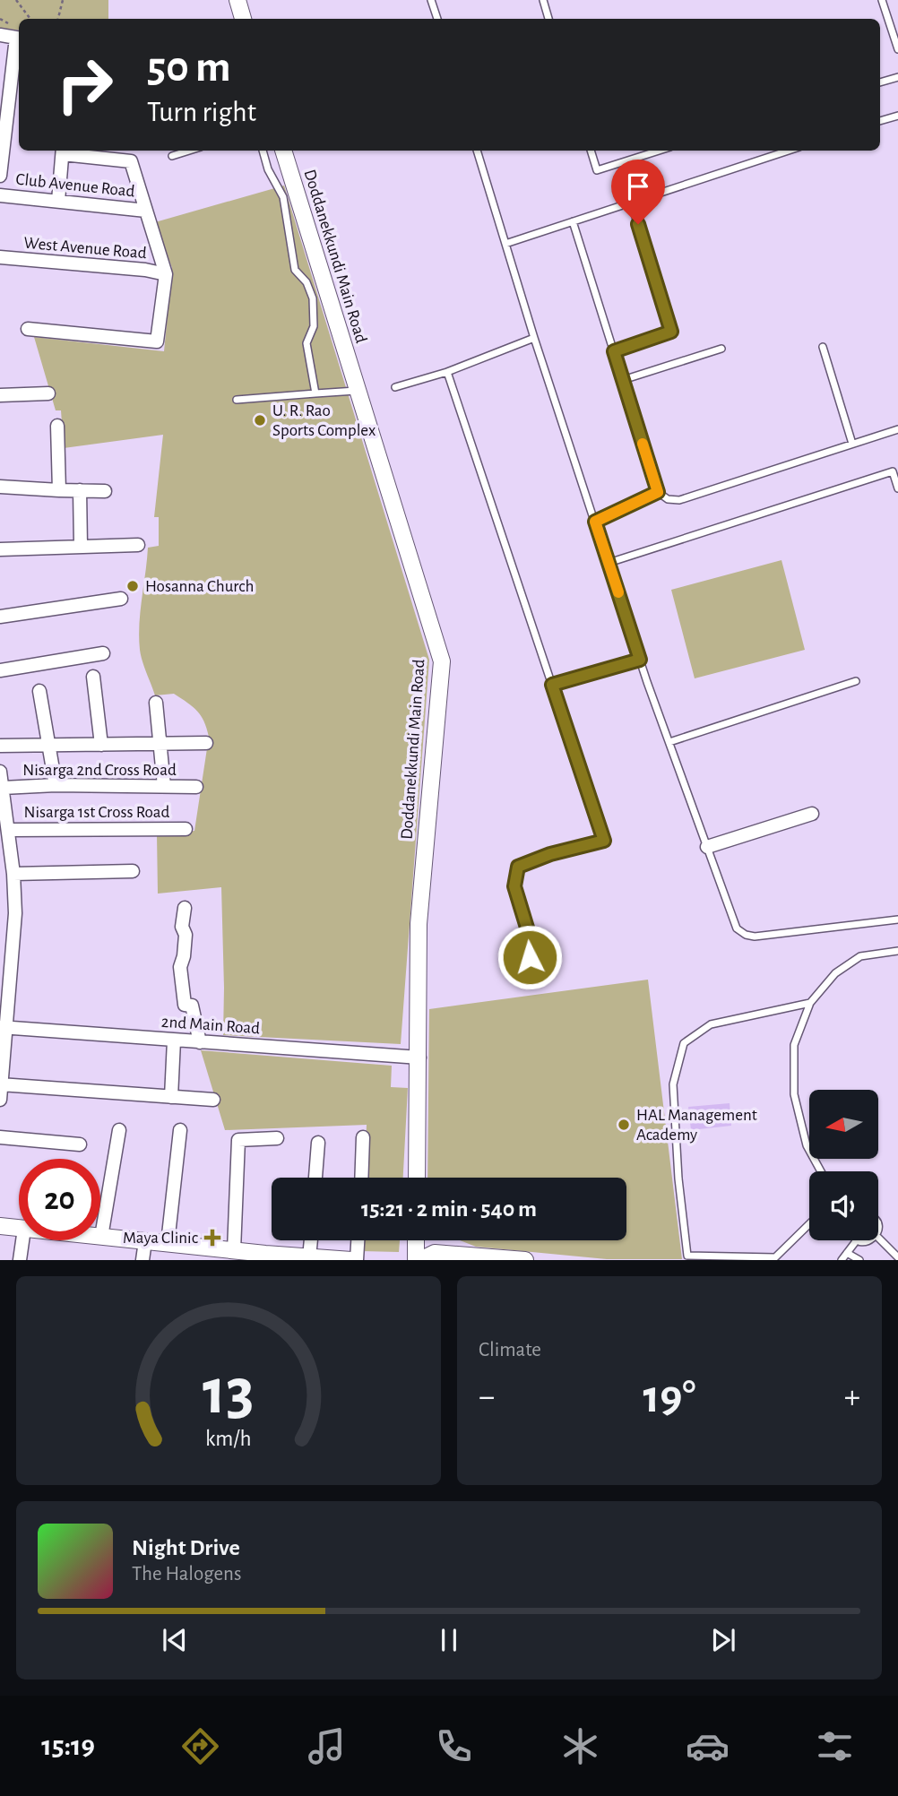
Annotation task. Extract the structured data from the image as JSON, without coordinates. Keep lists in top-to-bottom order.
{
  "streets": {
    "street": [
      "Club Avenue Road",
      "West Avenue Road",
      "Doddanekkundi Main Road",
      "Nisarga 2nd Cross Road",
      "Nisarga 1st Cross Road",
      "2nd Main Road"
    ]
  },
  "crossings": [
    ["Doddanekkundi Main Road", "2nd Main Road"]
  ],
  "places": {
    "other": ["U. R. Rao Sports Complex", "Hosanna Church", "HAL Management Academy"],
    "health": ["Maya Clinic"]
  },
  "north": "left",
  "page": {
    "turn": ["50 m", "Turn right"],
    "limit": "20",
    "trip": "15:21 · 2 min · 540 m",
    "tile": "Climate",
    "heat": ["−", "19°", "+"],
    "song": ["Night Drive", "The Halogens"],
    "tabs": "15:19",
    "gauge": ["13", "km/h"]
  }
}
